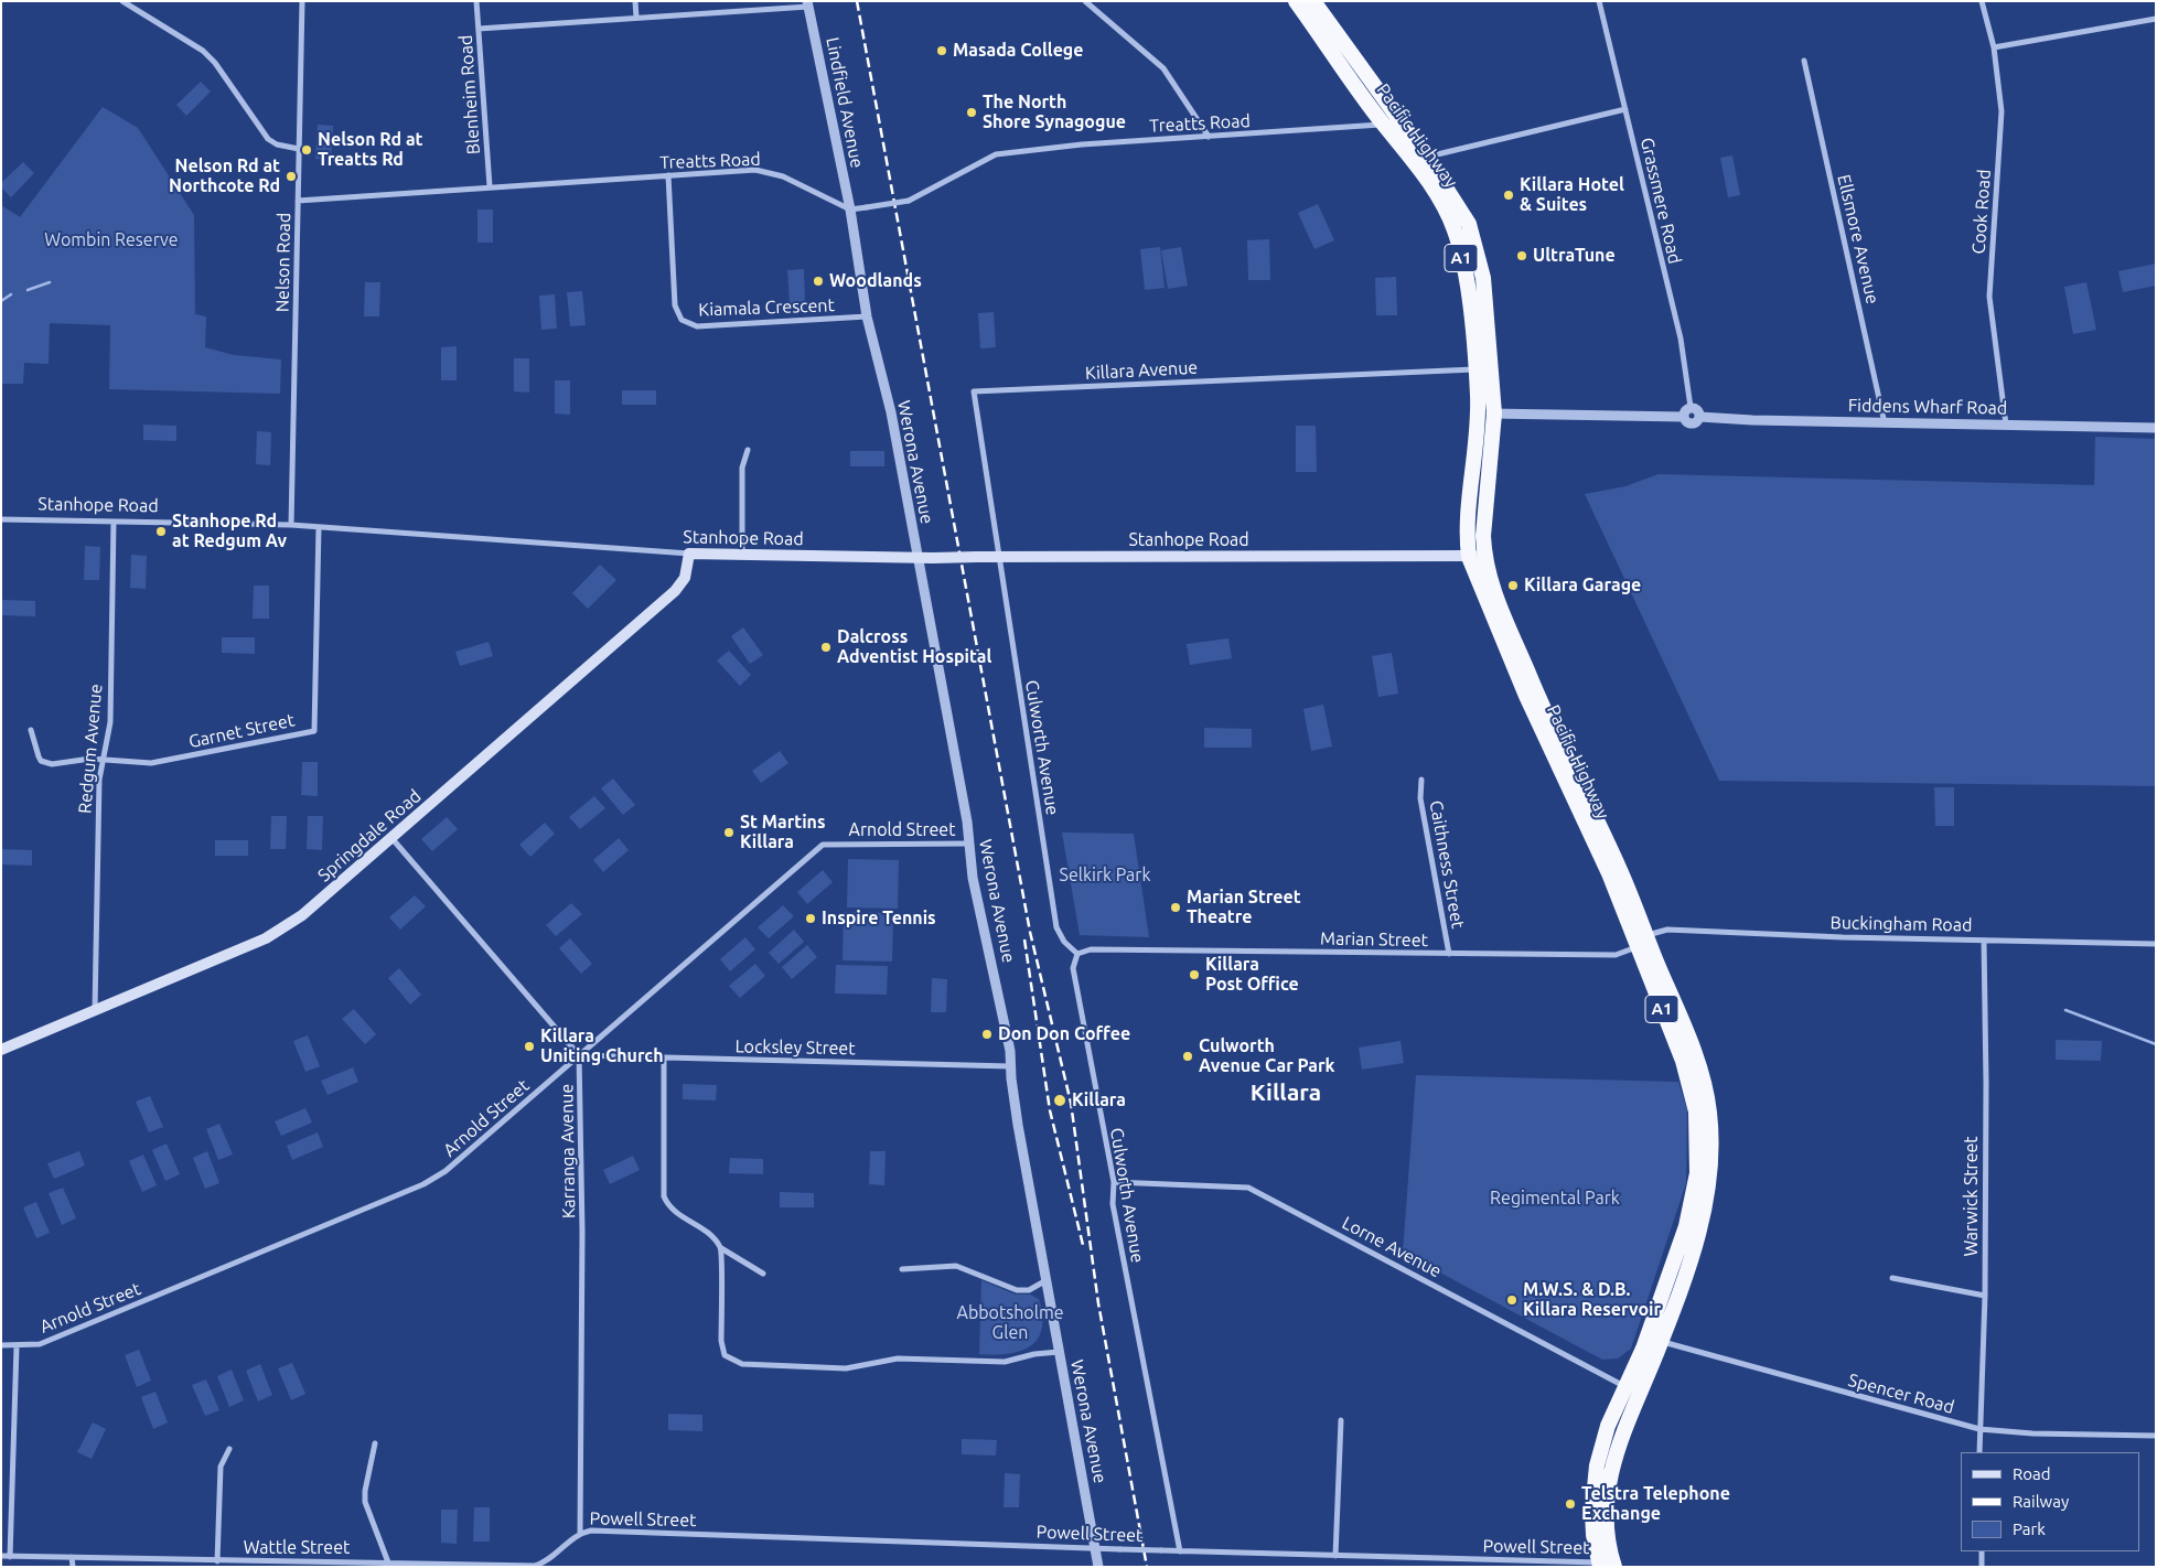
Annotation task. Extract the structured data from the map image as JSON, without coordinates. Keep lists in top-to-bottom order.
{
  "streets": {
    "highway": ["Pacific Highway", "A1"],
    "main road": ["Stanhope Road", "Springdale Road"],
    "street": [
      "Blenheim Road",
      "Lindfield Avenue",
      "Treatts Road",
      "Grassmere Road",
      "Cook Road",
      "Ellsmore Avenue",
      "Nelson Road",
      "Kiamala Crescent",
      "Killara Avenue",
      "Fiddens Wharf Road",
      "Werona Avenue",
      "Garnet Street",
      "Culworth Avenue",
      "Redgum Avenue",
      "Arnold Street",
      "Caithness Street",
      "Buckingham Road",
      "Marian Street",
      "Locksley Street",
      "Karranga Avenue",
      "Warwick Street",
      "Lorne Avenue",
      "Spencer Road",
      "Powell Street",
      "Wattle Street"
    ]
  },
  "crossings": [
    ["Blenheim Road", "Treatts Road"],
    ["Lindfield Avenue", "Treatts Road"],
    ["Lindfield Avenue", "Werona Avenue"],
    ["Treatts Road", "Pacific Highway"],
    ["Treatts Road", "Nelson Road"],
    ["Treatts Road", "Kiamala Crescent"],
    ["Treatts Road", "Werona Avenue"],
    ["Pacific Highway", "Killara Avenue"],
    ["Pacific Highway", "Stanhope Road"],
    ["Pacific Highway", "Buckingham Road"],
    ["Pacific Highway", "Marian Street"],
    ["Pacific Highway", "Lorne Avenue"],
    ["Pacific Highway", "Spencer Road"],
    ["Pacific Highway", "Powell Street"],
    ["Grassmere Road", "Fiddens Wharf Road"],
    ["Cook Road", "Fiddens Wharf Road"],
    ["Ellsmore Avenue", "Fiddens Wharf Road"],
    ["Nelson Road", "Stanhope Road"],
    ["Kiamala Crescent", "Werona Avenue"],
    ["Killara Avenue", "Stanhope Road"],
    ["Killara Avenue", "Culworth Avenue"],
    ["Werona Avenue", "Stanhope Road"],
    ["Werona Avenue", "Arnold Street"],
    ["Werona Avenue", "Locksley Street"],
    ["Werona Avenue", "Powell Street"],
    ["Stanhope Road", "Garnet Street"],
    ["Stanhope Road", "Culworth Avenue"],
    ["Stanhope Road", "Redgum Avenue"],
    ["Stanhope Road", "Springdale Road"],
    ["Garnet Street", "Redgum Avenue"],
    ["Culworth Avenue", "Marian Street"],
    ["Culworth Avenue", "Lorne Avenue"],
    ["Culworth Avenue", "Powell Street"],
    ["Redgum Avenue", "Springdale Road"],
    ["Arnold Street", "Locksley Street"],
    ["Arnold Street", "Karranga Avenue"],
    ["Caithness Street", "Marian Street"],
    ["Buckingham Road", "Marian Street"],
    ["Buckingham Road", "Warwick Street"],
    ["Locksley Street", "Karranga Avenue"],
    ["Karranga Avenue", "Powell Street"],
    ["Karranga Avenue", "Wattle Street"],
    ["Warwick Street", "Spencer Road"],
    ["Powell Street", "Wattle Street"]
  ],
  "districts": ["Killara"],
  "parks": [
    "Wombin Reserve",
    "Selkirk Park",
    "Regimental Park",
    "Abbotsholme Glen"
  ],
  "places": [
    "Masada College",
    "The North Shore Synagogue",
    "Nelson Rd at Treatts Rd",
    "Nelson Rd at Northcote Rd",
    "Killara Hotel & Suites",
    "UltraTune",
    "Woodlands",
    "Stanhope Rd at Redgum Av",
    "Killara Garage",
    "Dalcross Adventist Hospital",
    "St Martins Killara",
    "Marian Street Theatre",
    "Inspire Tennis",
    "Killara Post Office",
    "Don Don Coffee",
    "Killara Uniting Church",
    "Culworth Avenue Car Park",
    "Killara",
    "M.W.S. & D.B. Killara Reservoir",
    "Telstra Telephone Exchange"
  ],
  "legend": ["Road", "Railway", "Park"]
}
